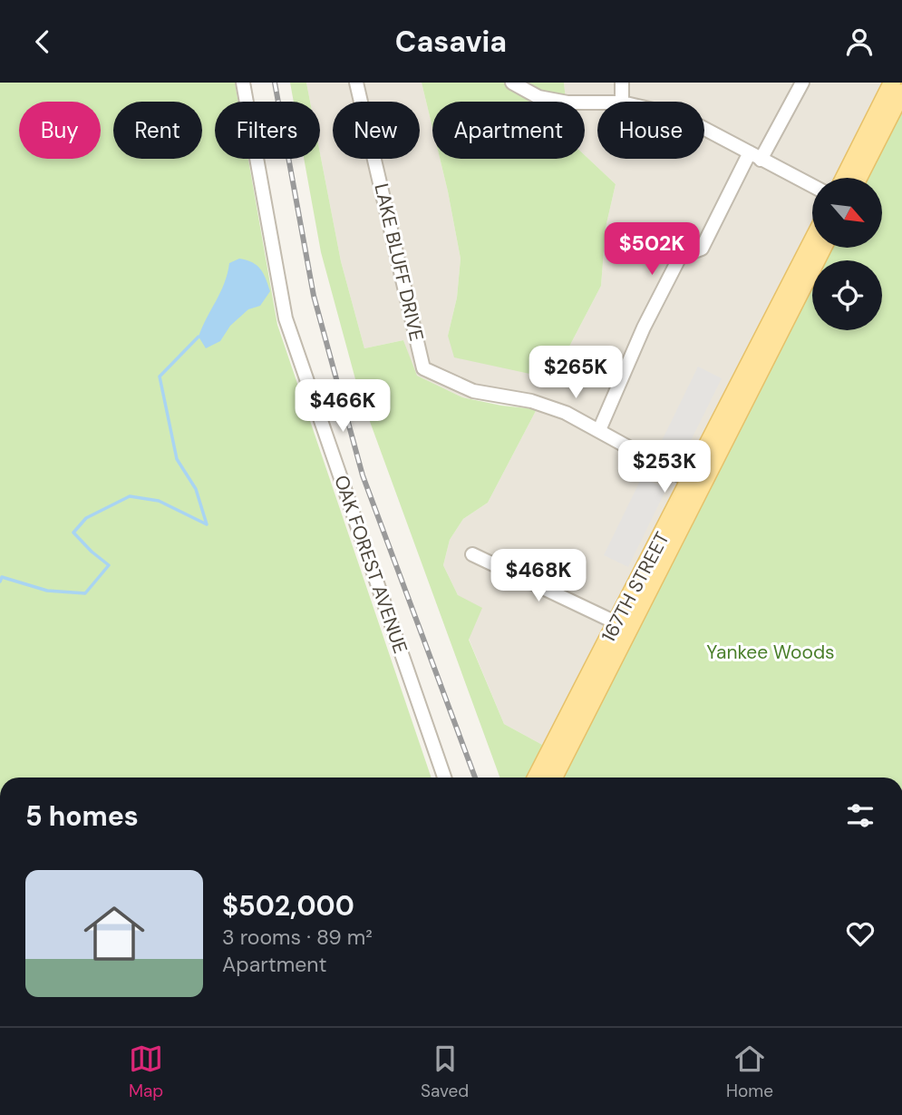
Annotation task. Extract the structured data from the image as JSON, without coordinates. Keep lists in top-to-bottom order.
{
  "streets": {
    "main road": ["167TH STREET"],
    "street": ["LAKE BLUFF DRIVE", "OAK FOREST AVENUE"]
  },
  "parks": ["Yankee Woods"],
  "north": "bottom right",
  "page": {
    "header": "Casavia",
    "chip": [
      "Buy",
      "Rent",
      "Filters",
      "New",
      "Apartment",
      "House"
    ],
    "price": [
      "$502K",
      "$265K",
      "$466K",
      "$253K",
      "$468K"
    ],
    "heading": "5 homes",
    "list": [
      {
        "name": "$502,000",
        "note": "3 rooms · 89 m² · Apartment"
      }
    ],
    "tabs": ["Map", "Saved", "Home"]
  }
}
